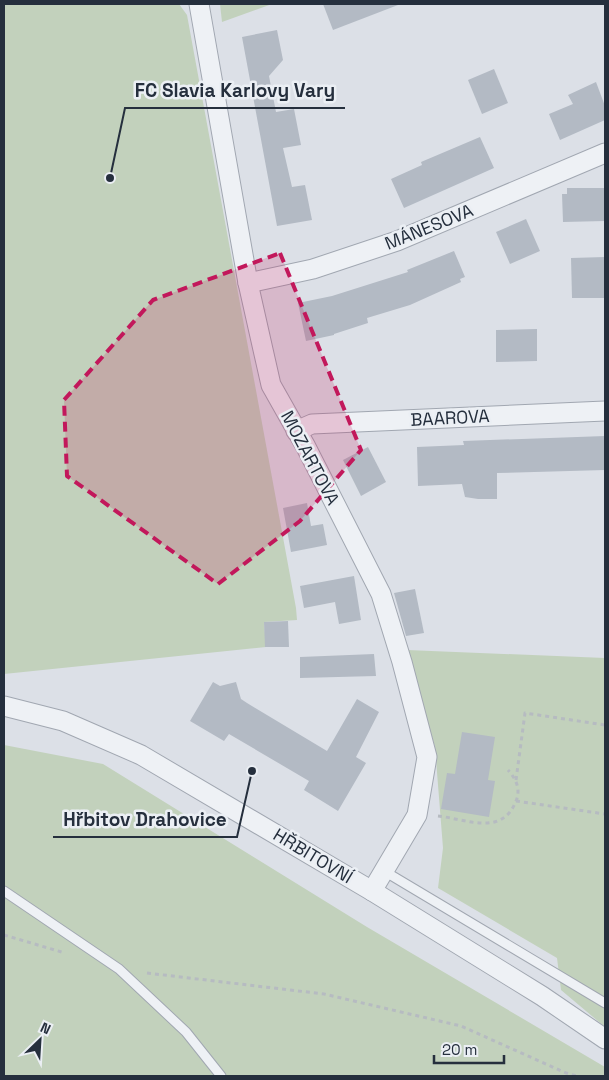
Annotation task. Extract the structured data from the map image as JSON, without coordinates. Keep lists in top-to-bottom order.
{
  "streets": {
    "street": [
      "MÁNESOVA",
      "BAAROVA",
      "MOZARTOVA",
      "HŘBITOVNÍ"
    ]
  },
  "crossings": [
    ["MÁNESOVA", "MOZARTOVA"],
    ["BAAROVA", "MOZARTOVA"],
    ["MOZARTOVA", "HŘBITOVNÍ"]
  ],
  "places": ["FC Slavia Karlovy Vary", "Hřbitov Drahovice"],
  "scale_bar": "20 m",
  "north": "top right"
}
